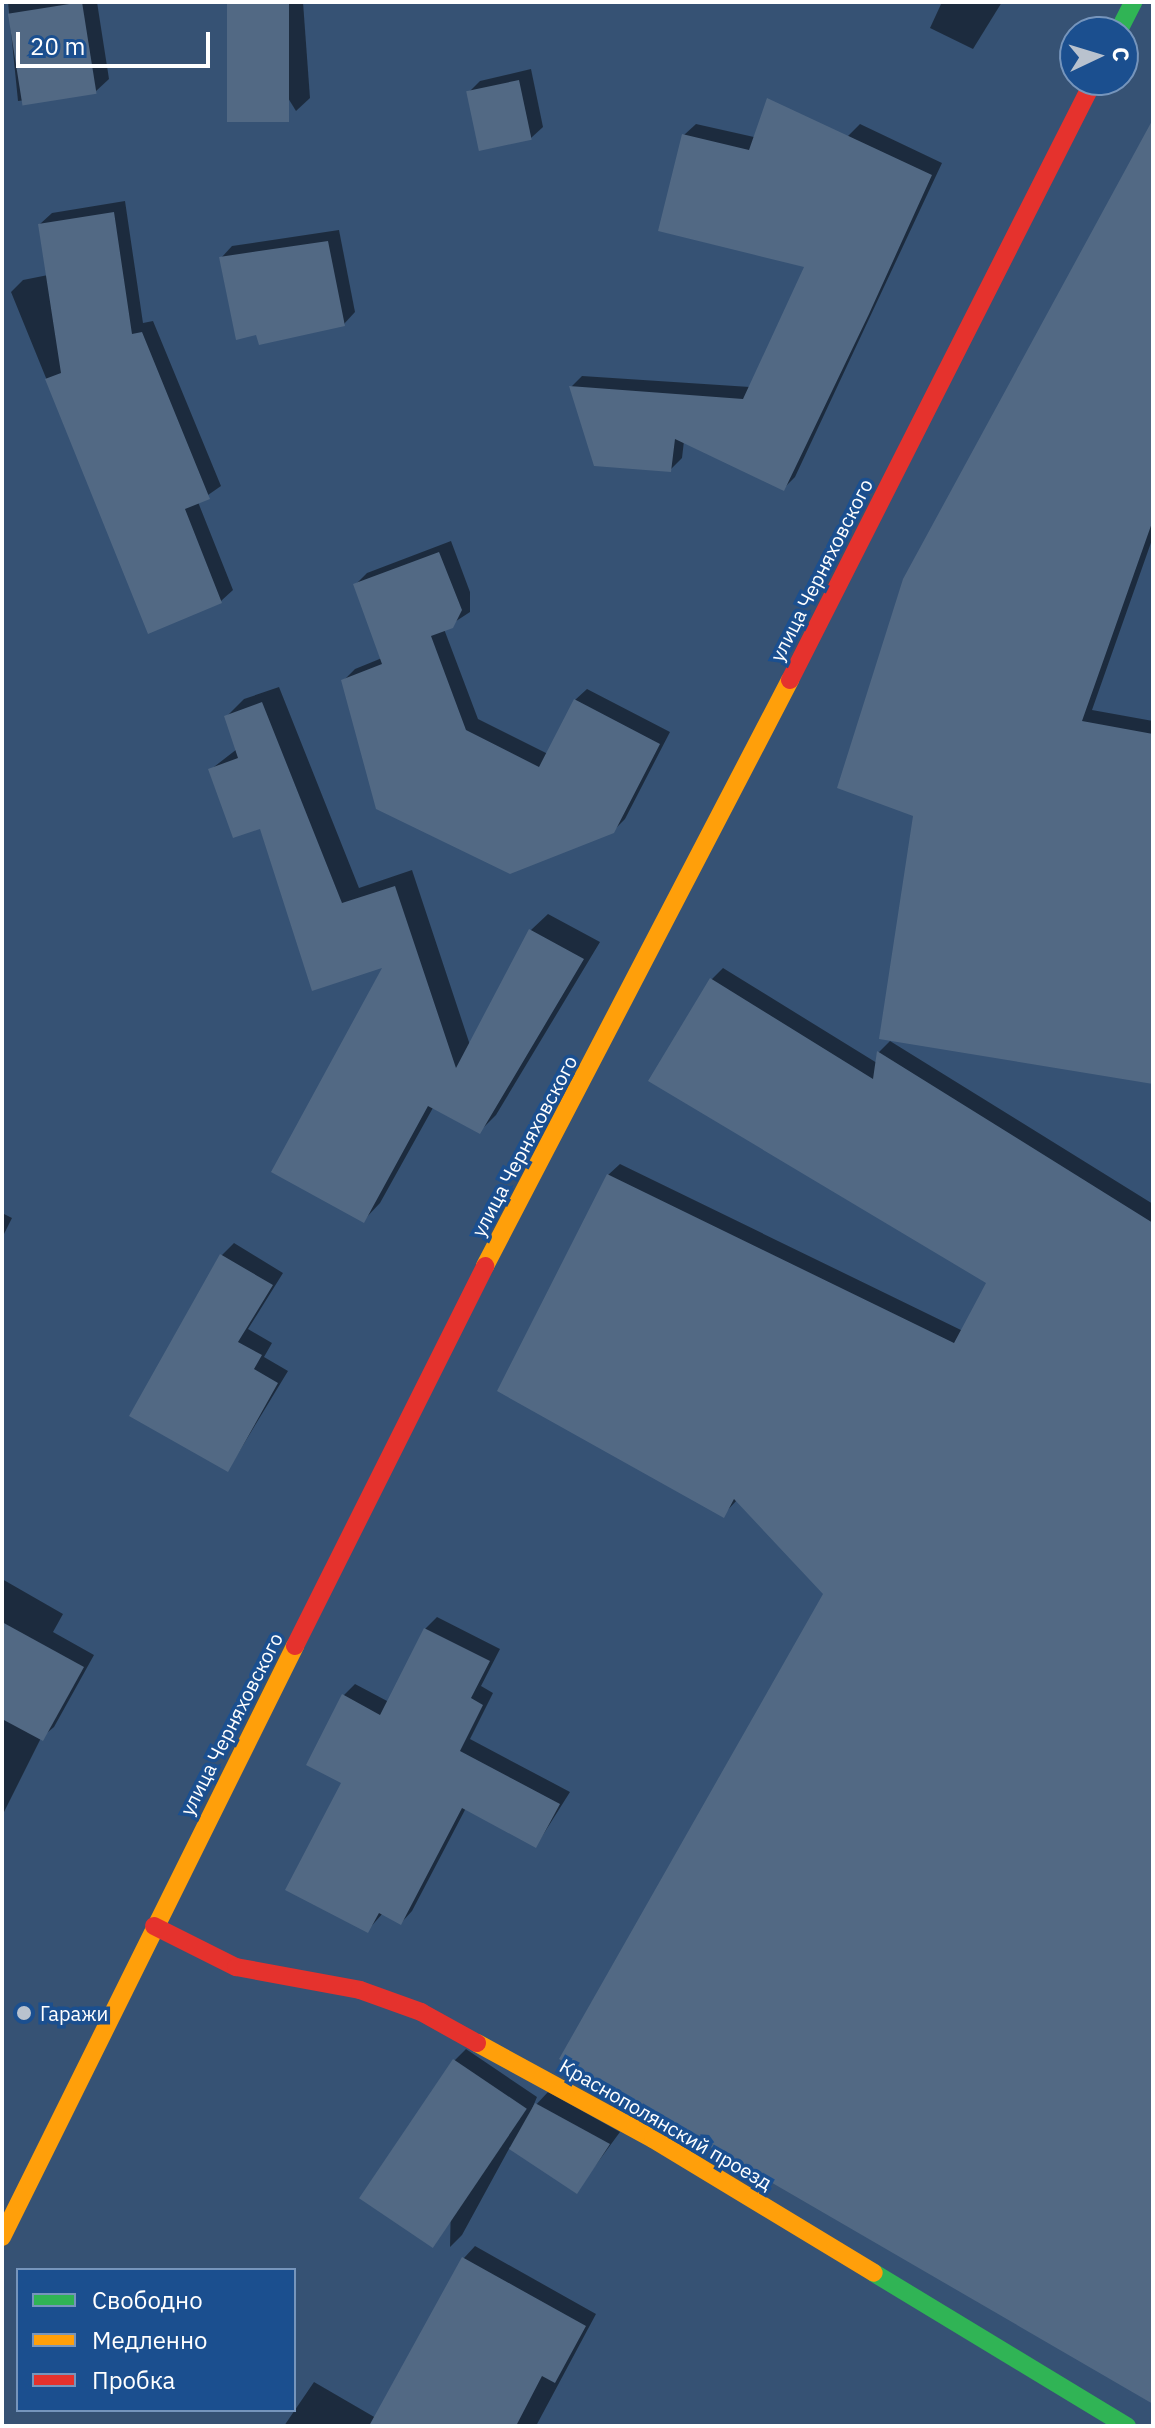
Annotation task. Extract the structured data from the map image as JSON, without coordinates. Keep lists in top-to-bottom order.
{
  "streets": {
    "main road": ["улица Черняховского", "Краснополянский проезд"]
  },
  "crossings": [
    ["улица Черняховского", "Краснополянский проезд"]
  ],
  "places": ["Гаражи"],
  "legend": ["Свободно", "Медленно", "Пробка"],
  "scale_bar": "20 m",
  "north": "right"
}
